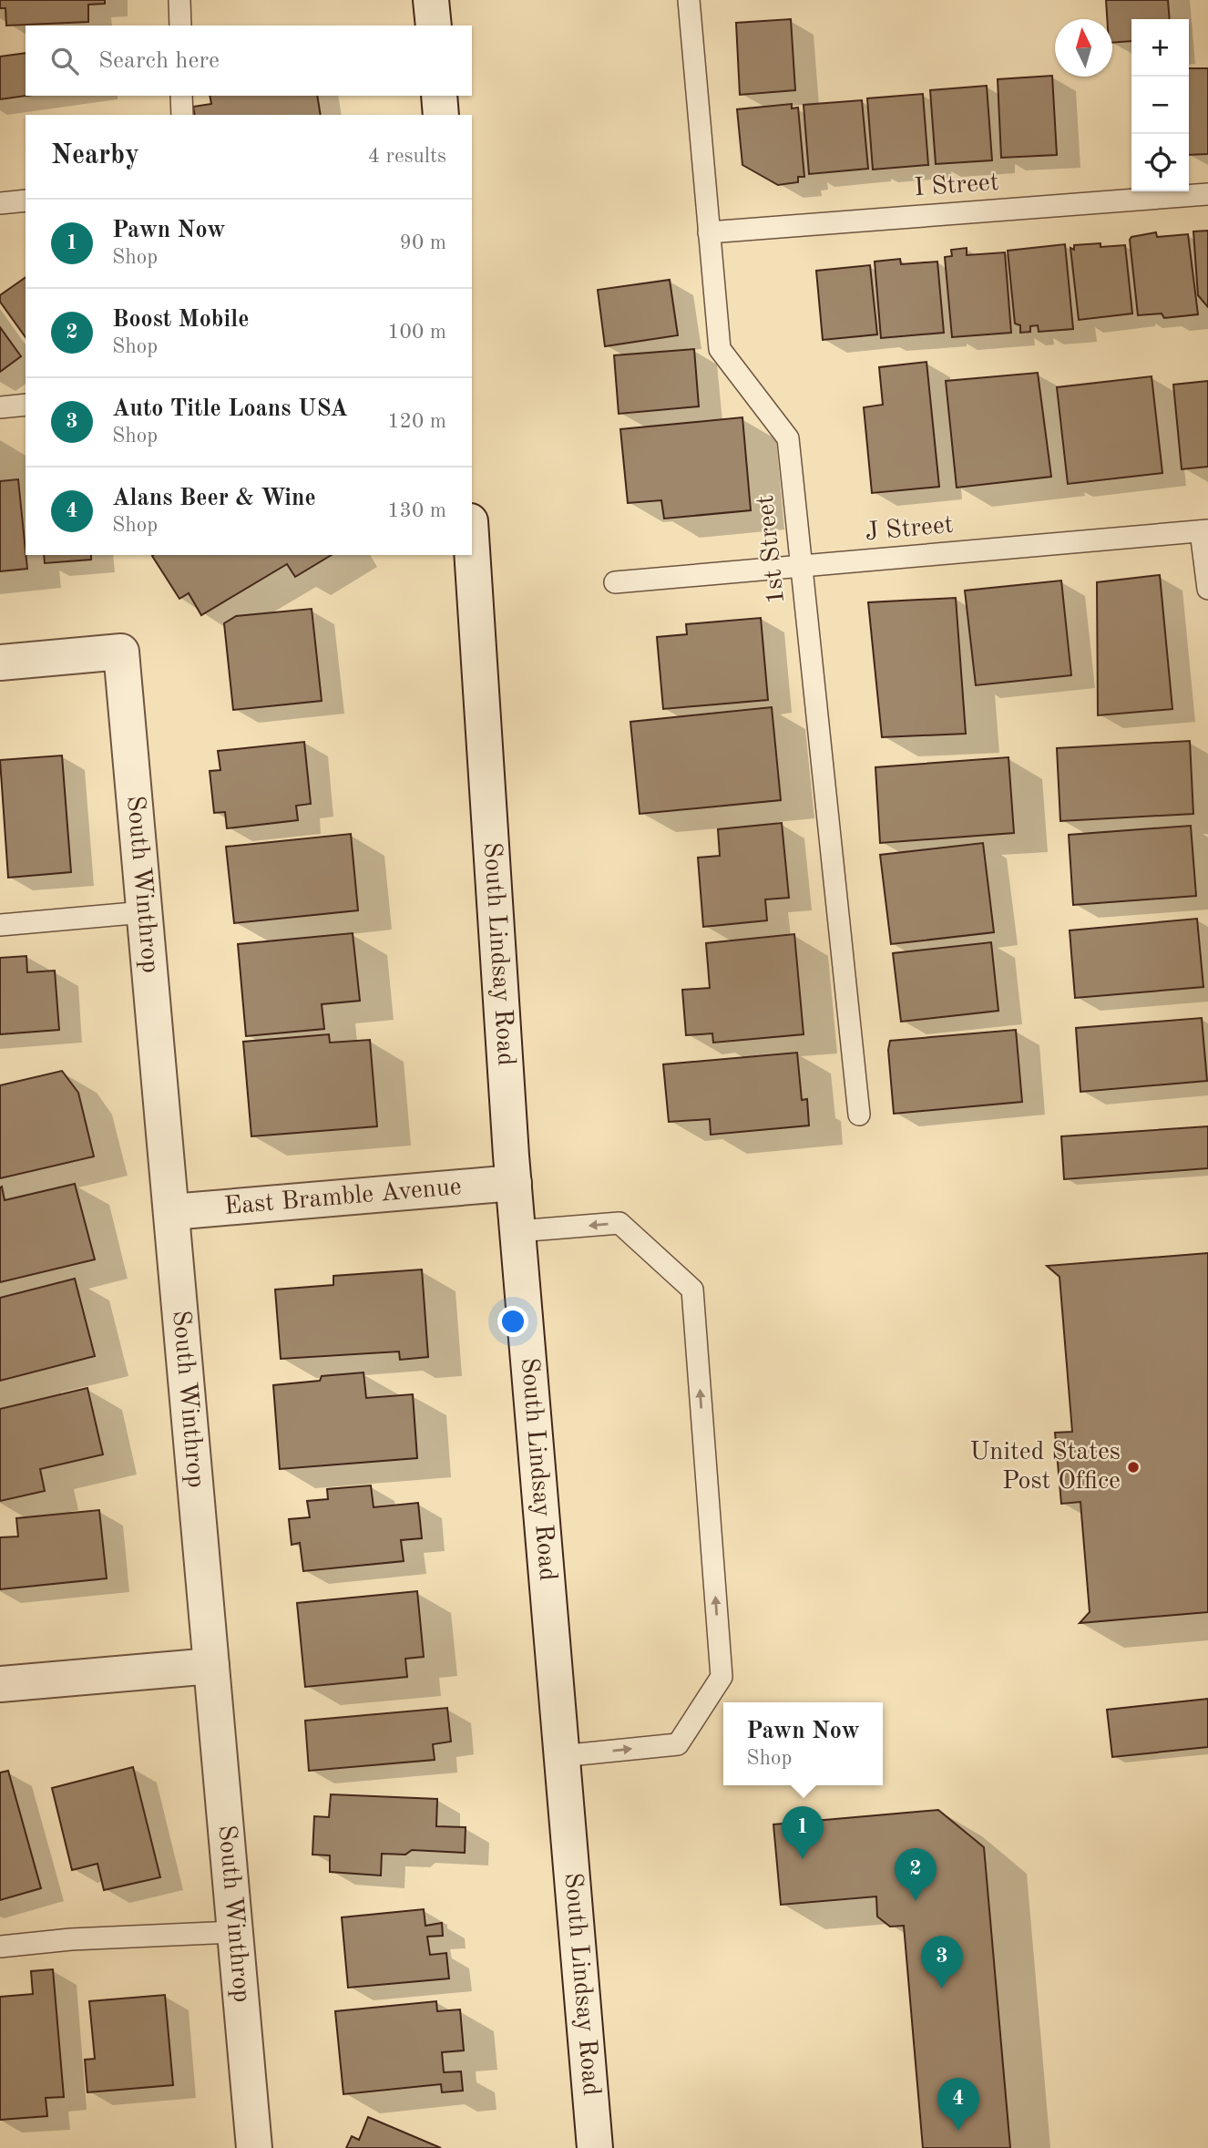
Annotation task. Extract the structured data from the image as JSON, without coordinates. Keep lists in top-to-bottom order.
{
  "streets": {
    "street": ["South Winthrop", "South Lindsay Road", "East Bramble Avenue"],
    "lane": ["I Street", "J Street", "1st Street"]
  },
  "crossings": [
    ["I Street", "1st Street"],
    ["J Street", "1st Street"],
    ["South Winthrop", "East Bramble Avenue"],
    ["South Lindsay Road", "East Bramble Avenue"]
  ],
  "places": ["United States Post Office"],
  "north": "top",
  "page": {
    "map_buttons": ["+", "−"],
    "search": "Search here",
    "heading": ["Nearby", "4 results"],
    "list": [
      {
        "mark": "1",
        "name": "Pawn Now",
        "note": "Shop",
        "value": "90 m"
      },
      {
        "mark": "2",
        "name": "Boost Mobile",
        "note": "Shop",
        "value": "100 m"
      },
      {
        "mark": "3",
        "name": "Auto Title Loans USA",
        "note": "Shop",
        "value": "120 m"
      },
      {
        "mark": "4",
        "name": "Alans Beer & Wine",
        "note": "Shop",
        "value": "130 m"
      }
    ],
    "popup": ["Pawn Now", "Shop"],
    "pins": [
      "1",
      "2",
      "3",
      "4"
    ]
  }
}
